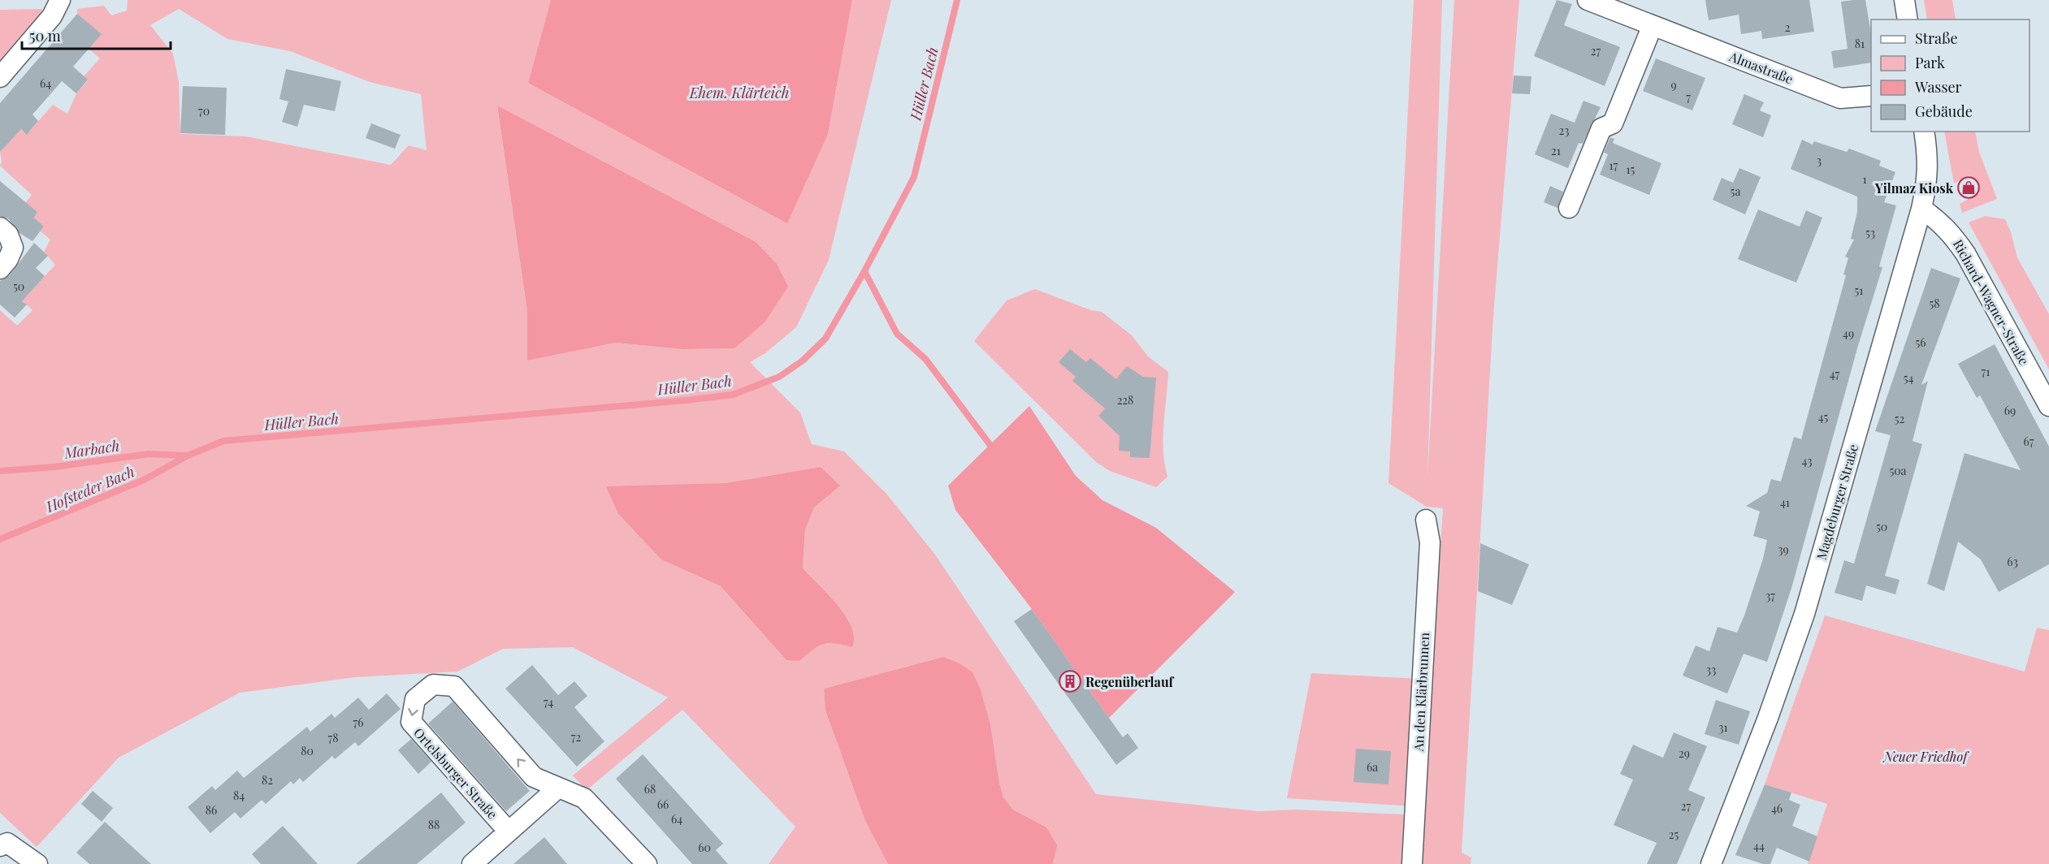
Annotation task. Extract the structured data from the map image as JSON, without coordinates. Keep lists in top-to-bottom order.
{
  "streets": {
    "street": [
      "Almastraße",
      "Richard-Wagner-Straße",
      "Magdeburger Straße",
      "An den Klärbrunnen",
      "Ortelsburger Straße"
    ]
  },
  "crossings": [
    ["Richard-Wagner-Straße", "Magdeburger Straße"]
  ],
  "water": [
    "Hüller Bach",
    "Ehem. Klärteich",
    "Marbach",
    "Hofsteder Bach"
  ],
  "parks": ["Neuer Friedhof"],
  "places": {
    "shop": ["Yilmaz Kiosk"],
    "building": ["Regenüberlauf"]
  },
  "house_numbers": [
    "2",
    "81",
    "27",
    "64",
    "9",
    "7",
    "70",
    "23",
    "21",
    "3",
    "17",
    "15",
    "1",
    "5a",
    "53",
    "50",
    "51",
    "58",
    "49",
    "56",
    "71",
    "47",
    "54",
    "228",
    "69",
    "45",
    "52",
    "67",
    "43",
    "50a",
    "41",
    "50",
    "39",
    "63",
    "37",
    "33",
    "74",
    "76",
    "31",
    "72",
    "78",
    "80",
    "29",
    "6a",
    "82",
    "68",
    "84",
    "66",
    "27",
    "46",
    "86",
    "64",
    "88",
    "25",
    "44",
    "60"
  ],
  "legend": [
    "Straße",
    "Park",
    "Wasser",
    "Gebäude"
  ],
  "scale_bar": "50 m"
}
